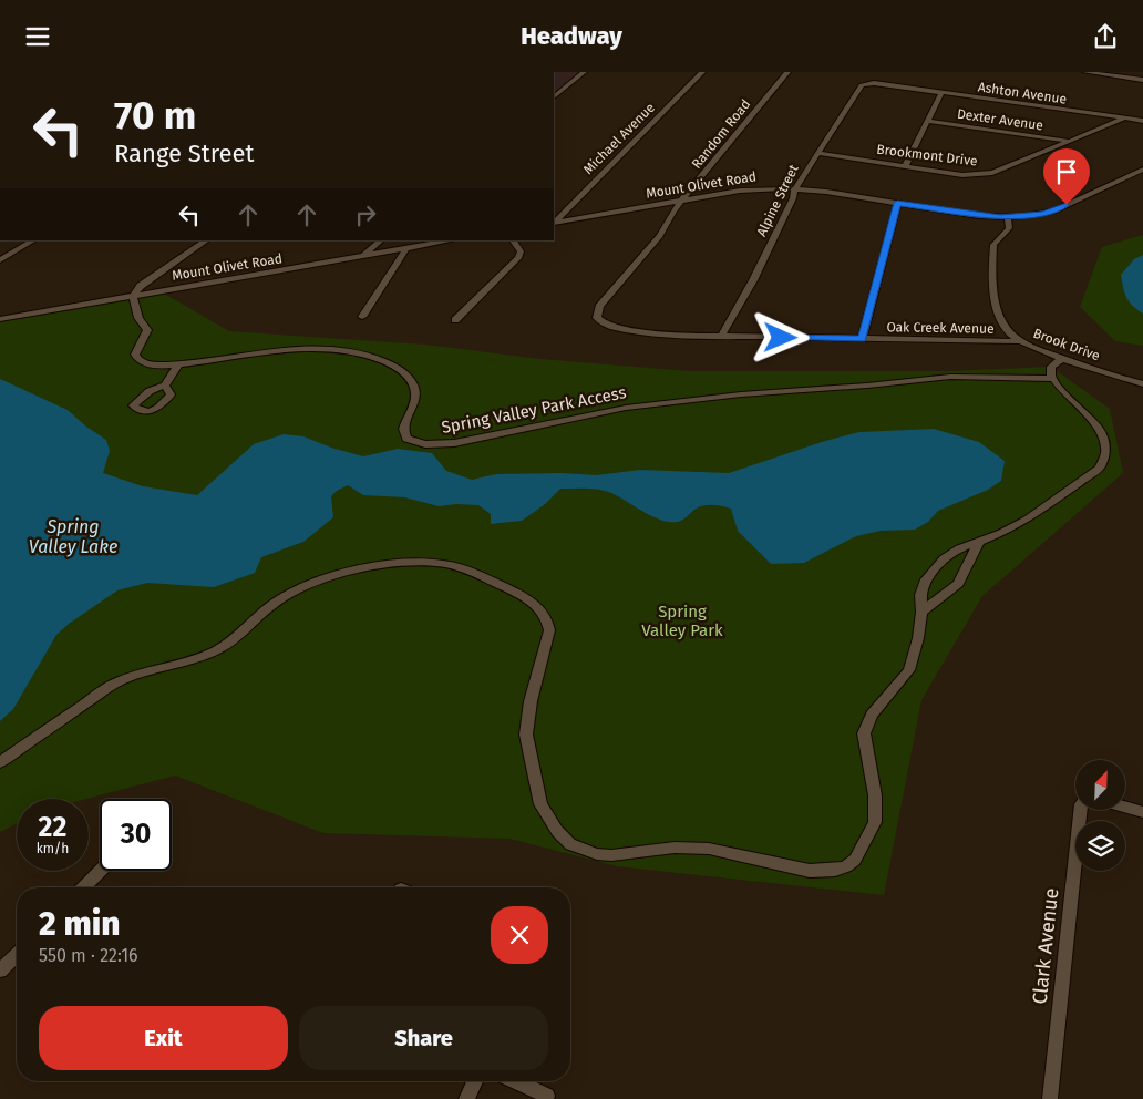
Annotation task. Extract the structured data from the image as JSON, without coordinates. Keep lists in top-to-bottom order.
{
  "streets": {
    "street": [
      "Ashton Avenue",
      "Dexter Avenue",
      "Random Road",
      "Michael Avenue",
      "Brookmont Drive",
      "Mount Olivet Road",
      "Alpine Street",
      "Oak Creek Avenue",
      "Brook Drive",
      "Spring Valley Park Access",
      "Clark Avenue"
    ]
  },
  "crossings": [
    ["Ashton Avenue", "Brookmont Drive"],
    ["Ashton Avenue", "Alpine Street"],
    ["Dexter Avenue", "Brookmont Drive"],
    ["Random Road", "Mount Olivet Road"],
    ["Random Road", "Oak Creek Avenue"],
    ["Brookmont Drive", "Alpine Street"],
    ["Mount Olivet Road", "Alpine Street"],
    ["Mount Olivet Road", "Brook Drive"],
    ["Mount Olivet Road", "Spring Valley Park Access"],
    ["Alpine Street", "Oak Creek Avenue"],
    ["Oak Creek Avenue", "Brook Drive"]
  ],
  "water": ["Spring Valley Lake"],
  "parks": ["Spring Valley Park"],
  "north": "top right",
  "page": {
    "header": "Headway",
    "turn": ["70 m", "Range Street"],
    "speed": "22 km/h",
    "limit": "30",
    "heading": ["2 min", "550 m · 22:16"],
    "buttons": ["Exit", "Share"]
  }
}
